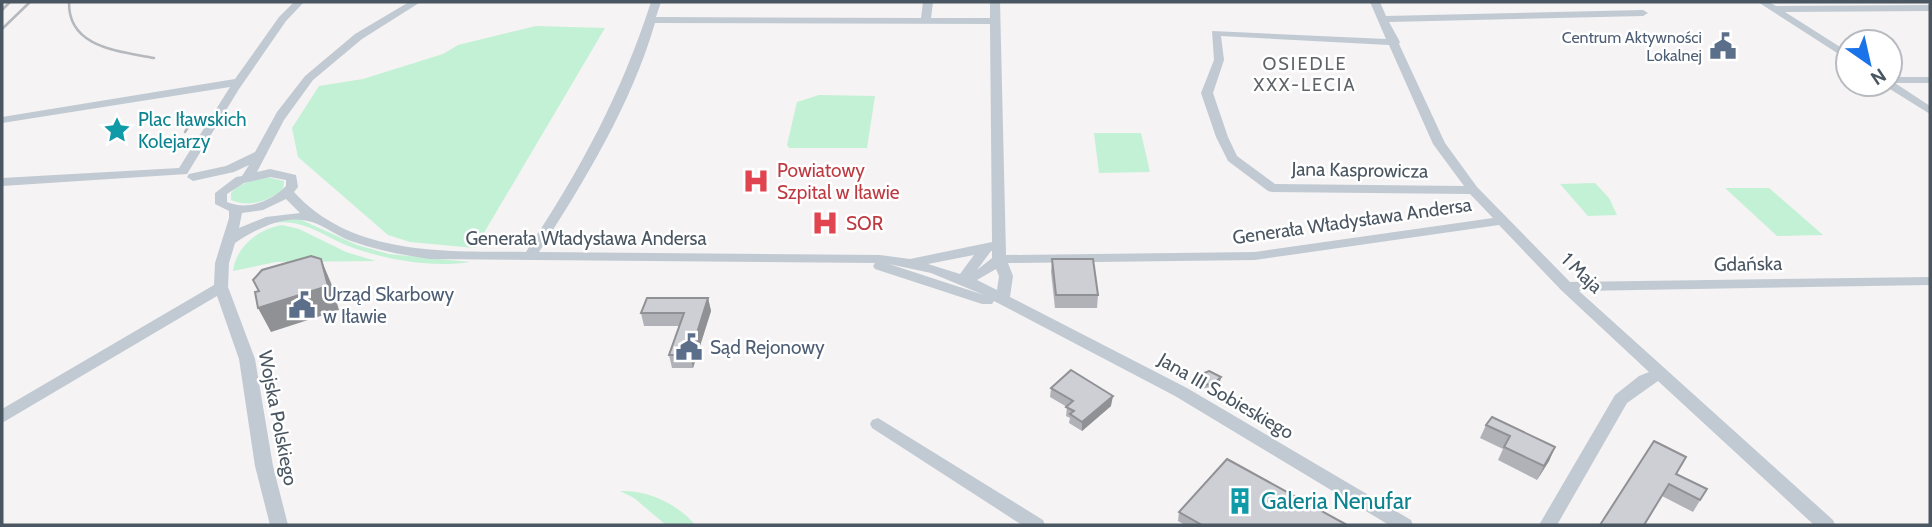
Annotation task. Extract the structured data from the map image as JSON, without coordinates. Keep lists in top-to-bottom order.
{
  "streets": {
    "street": [
      "Jana Kasprowicza",
      "Generała Władysława Andersa",
      "Gdańska",
      "1 Maja",
      "Jana III Sobieskiego",
      "Wojska Polskiego"
    ]
  },
  "crossings": [
    ["Jana Kasprowicza", "1 Maja"],
    ["Generała Władysława Andersa", "1 Maja"],
    ["Generała Władysława Andersa", "Jana III Sobieskiego"],
    ["Generała Władysława Andersa", "Wojska Polskiego"],
    ["Gdańska", "1 Maja"]
  ],
  "districts": ["OSIEDLE XXX-LECIA"],
  "places": {
    "public building": ["Centrum Aktywności Lokalnej", "Urząd Skarbowy w Iławie", "Sąd Rejonowy"],
    "place": ["Plac Iławskich Kolejarzy"],
    "hospital": ["Powiatowy Szpital w Iławie", "SOR"],
    "building": ["Galeria Nenufar"]
  },
  "north": "bottom right"
}
